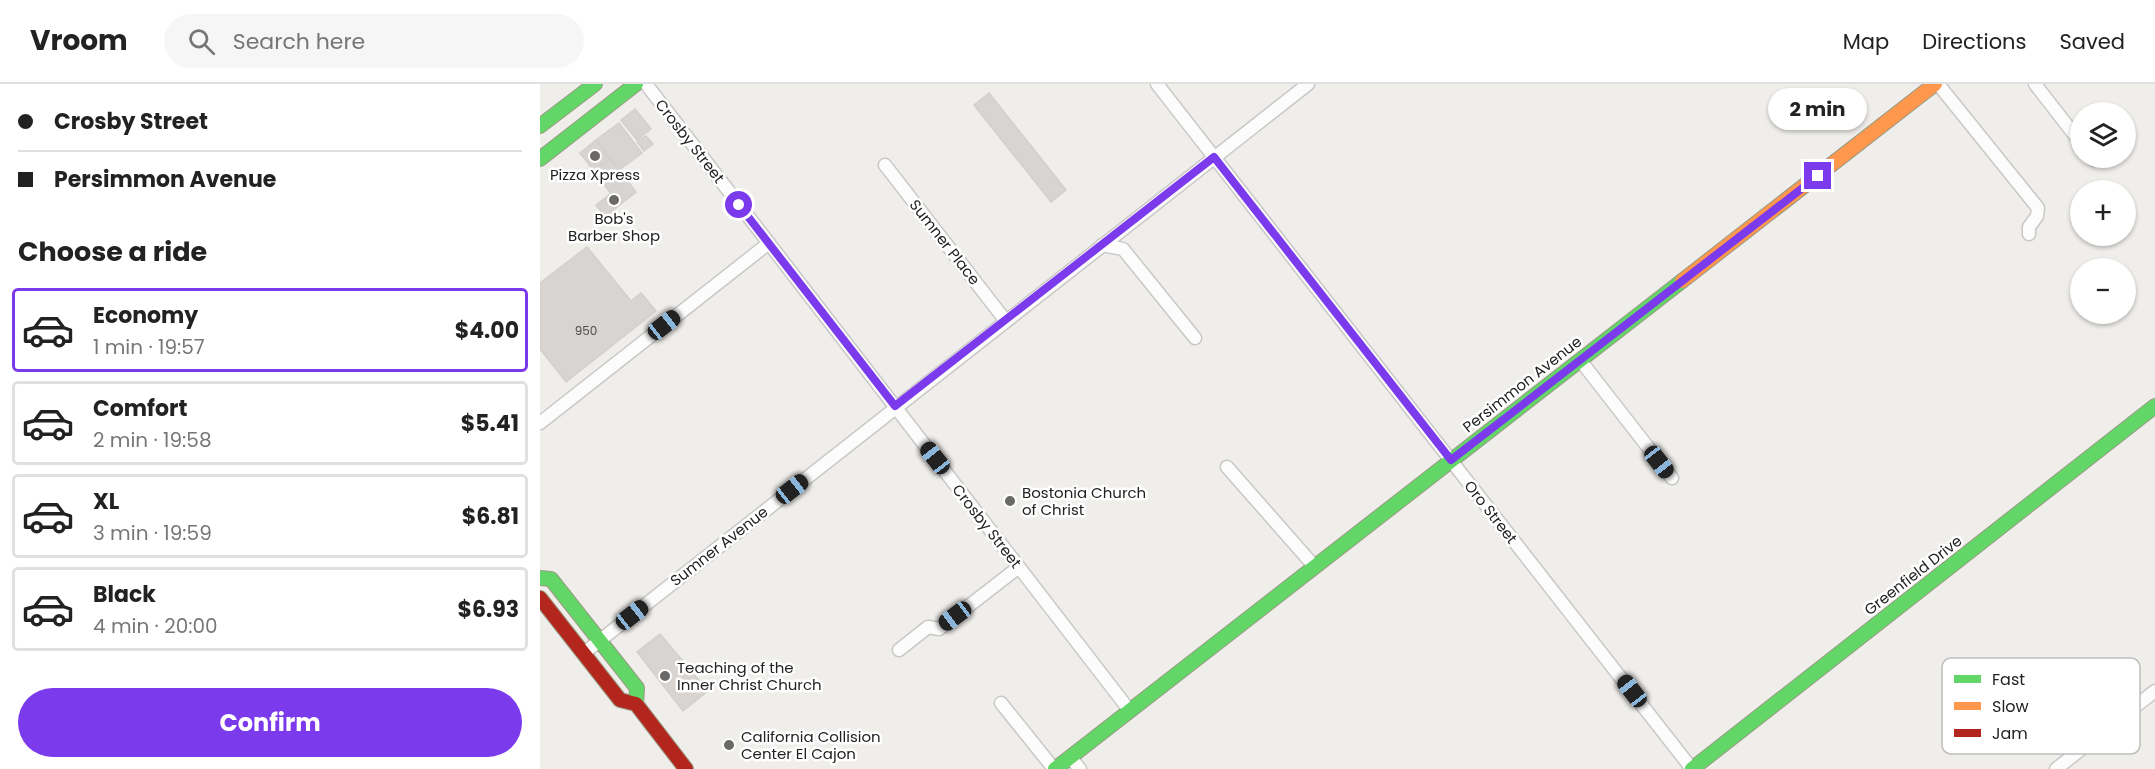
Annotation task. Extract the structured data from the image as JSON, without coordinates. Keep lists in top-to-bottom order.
{
  "streets": {
    "main road": ["Persimmon Avenue", "Greenfield Drive"],
    "street": [
      "Crosby Street",
      "Sumner Place",
      "Oro Street",
      "Sumner Avenue"
    ]
  },
  "crossings": [
    ["Crosby Street", "Persimmon Avenue"],
    ["Crosby Street", "Sumner Avenue"],
    ["Sumner Place", "Sumner Avenue"],
    ["Persimmon Avenue", "Oro Street"],
    ["Oro Street", "Sumner Avenue"],
    ["Oro Street", "Greenfield Drive"]
  ],
  "places": [
    "Pizza Xpress",
    "Bob's Barber Shop",
    "Bostonia Church of Christ",
    "Teaching of the Inner Christ Church",
    "California Collision Center El Cajon"
  ],
  "house_numbers": ["950"],
  "legend": ["Fast", "Slow", "Jam"],
  "page": {
    "header": "Vroom",
    "search": "Search here",
    "nav": ["Map", "Directions", "Saved"],
    "banner": ["Crosby Street", "Persimmon Avenue"],
    "bubble": "2 min",
    "map_buttons": ["+", "−"],
    "heading": "Choose a ride",
    "list": [
      {
        "name": "Economy",
        "note": "1 min · 19:57",
        "value": "$4.00"
      },
      {
        "name": "Comfort",
        "note": "2 min · 19:58",
        "value": "$5.41"
      },
      {
        "name": "XL",
        "note": "3 min · 19:59",
        "value": "$6.81"
      },
      {
        "name": "Black",
        "note": "4 min · 20:00",
        "value": "$6.93"
      }
    ],
    "buttons": "Confirm"
  }
}
